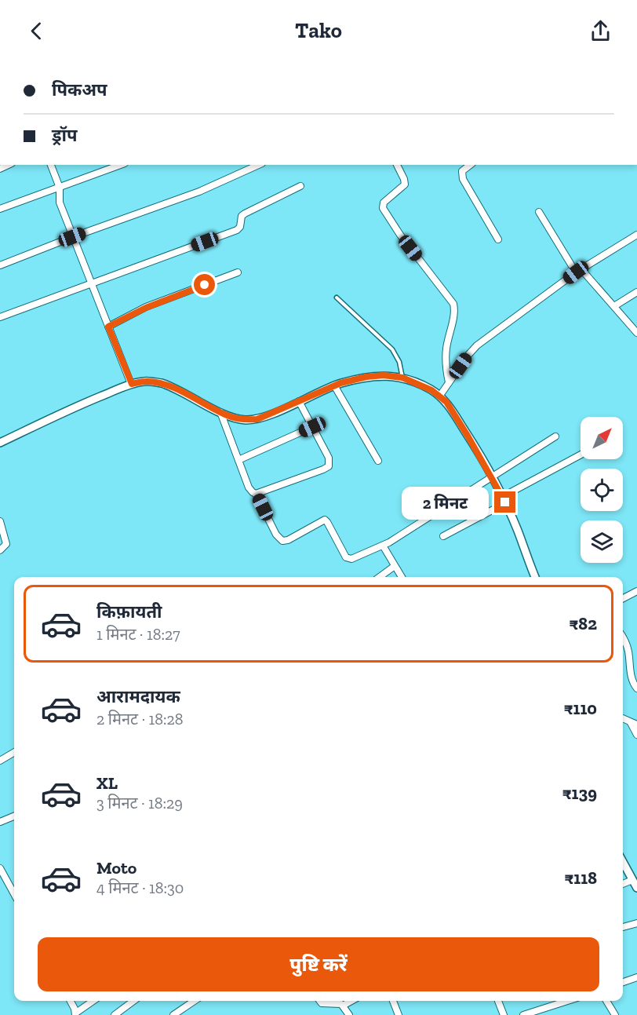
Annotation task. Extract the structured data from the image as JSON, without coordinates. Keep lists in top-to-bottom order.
{
  "north": "top right",
  "page": {
    "header": "Tako",
    "banner": ["पिकअप", "ड्रॉप"],
    "bubble": "2 मिनट",
    "list": [
      {
        "name": "किफ़ायती",
        "note": "1 मिनट · 18:27",
        "value": "₹82"
      },
      {
        "name": "आरामदायक",
        "note": "2 मिनट · 18:28",
        "value": "₹110"
      },
      {
        "name": "XL",
        "note": "3 मिनट · 18:29",
        "value": "₹139"
      },
      {
        "name": "Moto",
        "note": "4 मिनट · 18:30",
        "value": "₹118"
      }
    ],
    "buttons": "पुष्टि करें"
  }
}
